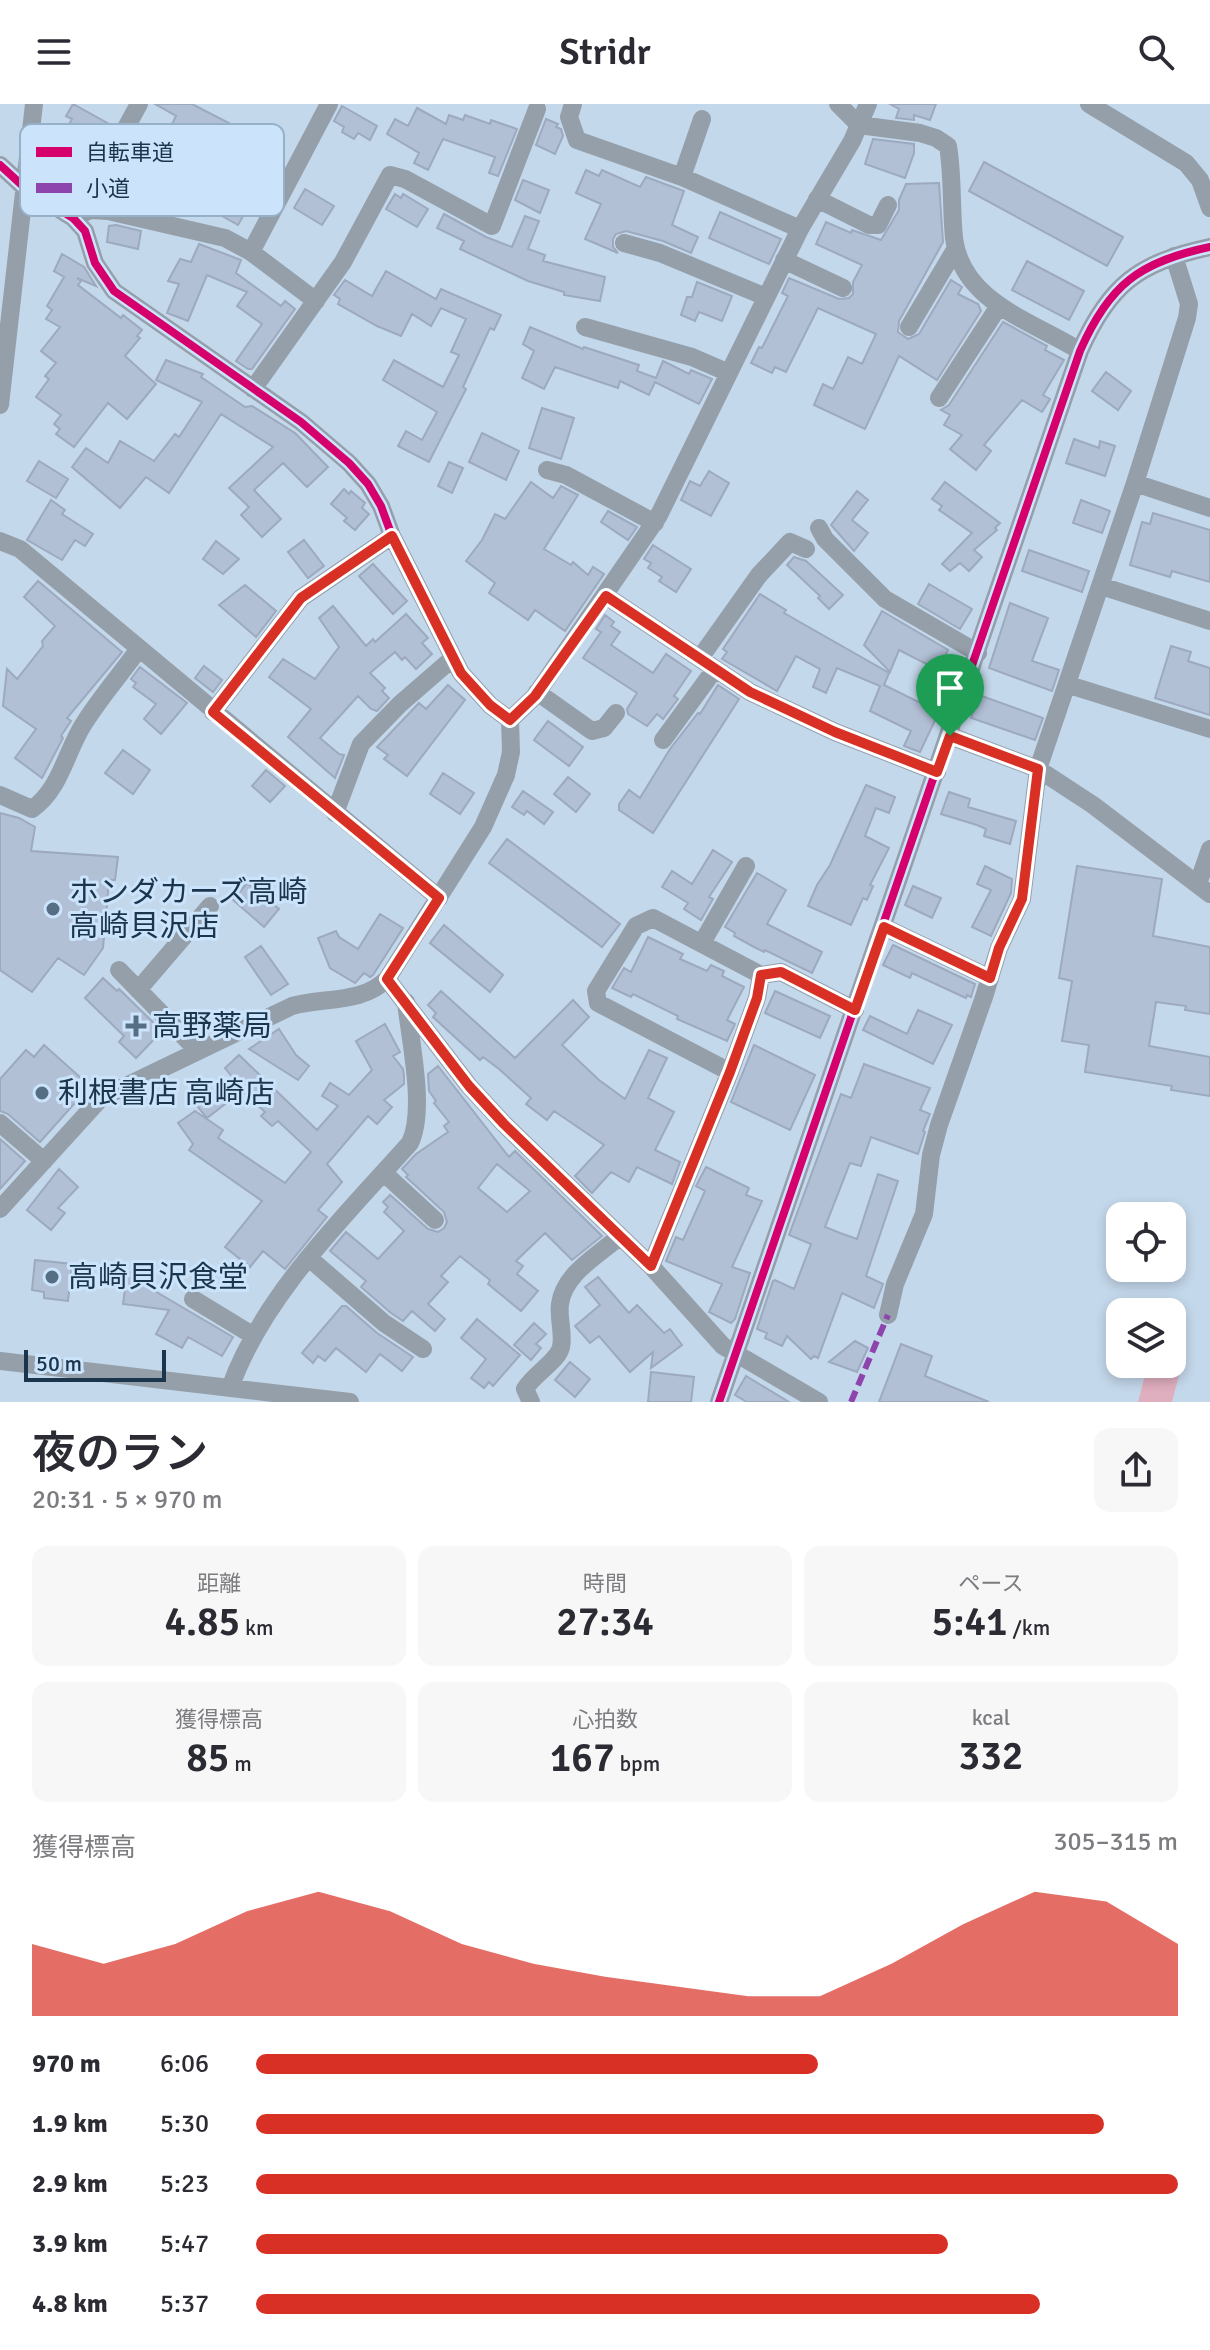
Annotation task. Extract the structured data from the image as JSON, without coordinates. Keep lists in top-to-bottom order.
{
  "places": {
    "other": ["ホンダカーズ高崎 高崎貝沢店", "利根書店 高崎店", "高崎貝沢食堂"],
    "health": ["高野薬局"]
  },
  "legend": ["自転車道", "小道"],
  "scale_bar": "50 m",
  "page": {
    "header": "Stridr",
    "scale": "50 m",
    "heading": ["夜のラン", "20:31 · 5 × 970 m"],
    "stats": [
      ["距離", "4.85 km"],
      ["時間", "27:34"],
      ["ペース", "5:41 /km"],
      ["獲得標高", "85 m"],
      ["心拍数", "167 bpm"],
      ["kcal", "332"]
    ],
    "chart": ["獲得標高", "305–315 m"],
    "list": [
      {
        "name": "970 m",
        "note": "6:06"
      },
      {
        "name": "1.9 km",
        "note": "5:30"
      },
      {
        "name": "2.9 km",
        "note": "5:23"
      },
      {
        "name": "3.9 km",
        "note": "5:47"
      },
      {
        "name": "4.8 km",
        "note": "5:37"
      }
    ]
  }
}
